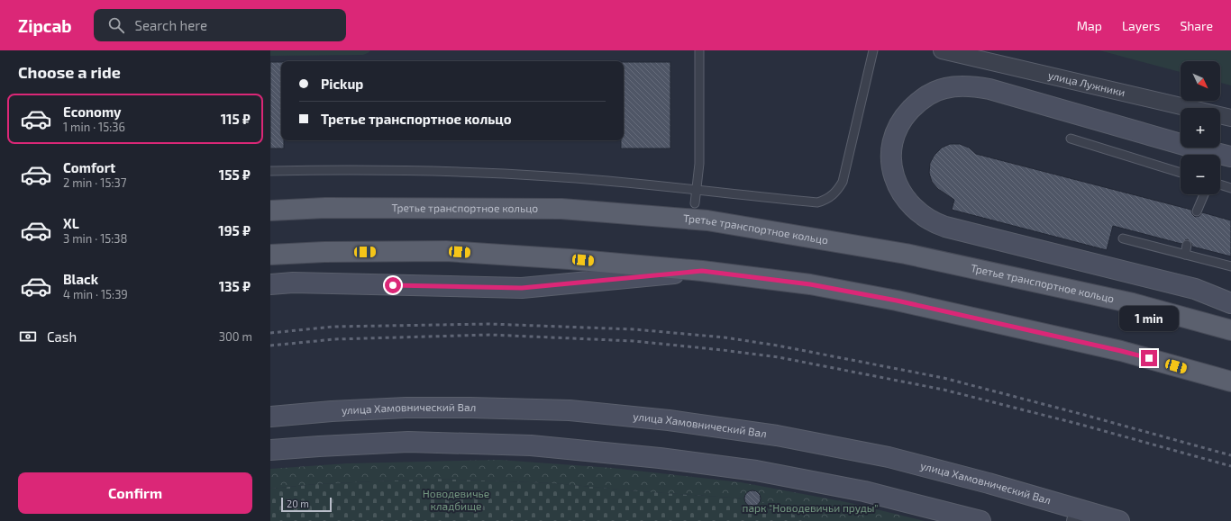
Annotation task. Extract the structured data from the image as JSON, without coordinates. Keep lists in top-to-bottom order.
{
  "streets": {
    "main road": ["Третье транспортное кольцо", "улица Хамовнический Вал"],
    "street": ["улица Лужники"]
  },
  "parks": ["Новодевичье кладбище", "парк \"Новодевичьи пруды\""],
  "scale_bar": "20 m",
  "north": "bottom right",
  "page": {
    "header": "Zipcab",
    "search": "Search here",
    "nav": ["Map", "Layers", "Share"],
    "heading": "Choose a ride",
    "map_buttons": ["+", "−"],
    "banner": ["Pickup", "Третье транспортное кольцо"],
    "list": [
      {
        "name": "Economy",
        "note": "1 min · 15:36",
        "value": "115 ₽"
      },
      {
        "name": "Comfort",
        "note": "2 min · 15:37",
        "value": "155 ₽"
      },
      {
        "name": "XL",
        "note": "3 min · 15:38",
        "value": "195 ₽"
      },
      {
        "name": "Black",
        "note": "4 min · 15:39",
        "value": "135 ₽"
      }
    ],
    "bubble": "1 min",
    "pay": ["Cash", "300 m"],
    "buttons": "Confirm",
    "scale": "20 m"
  }
}
